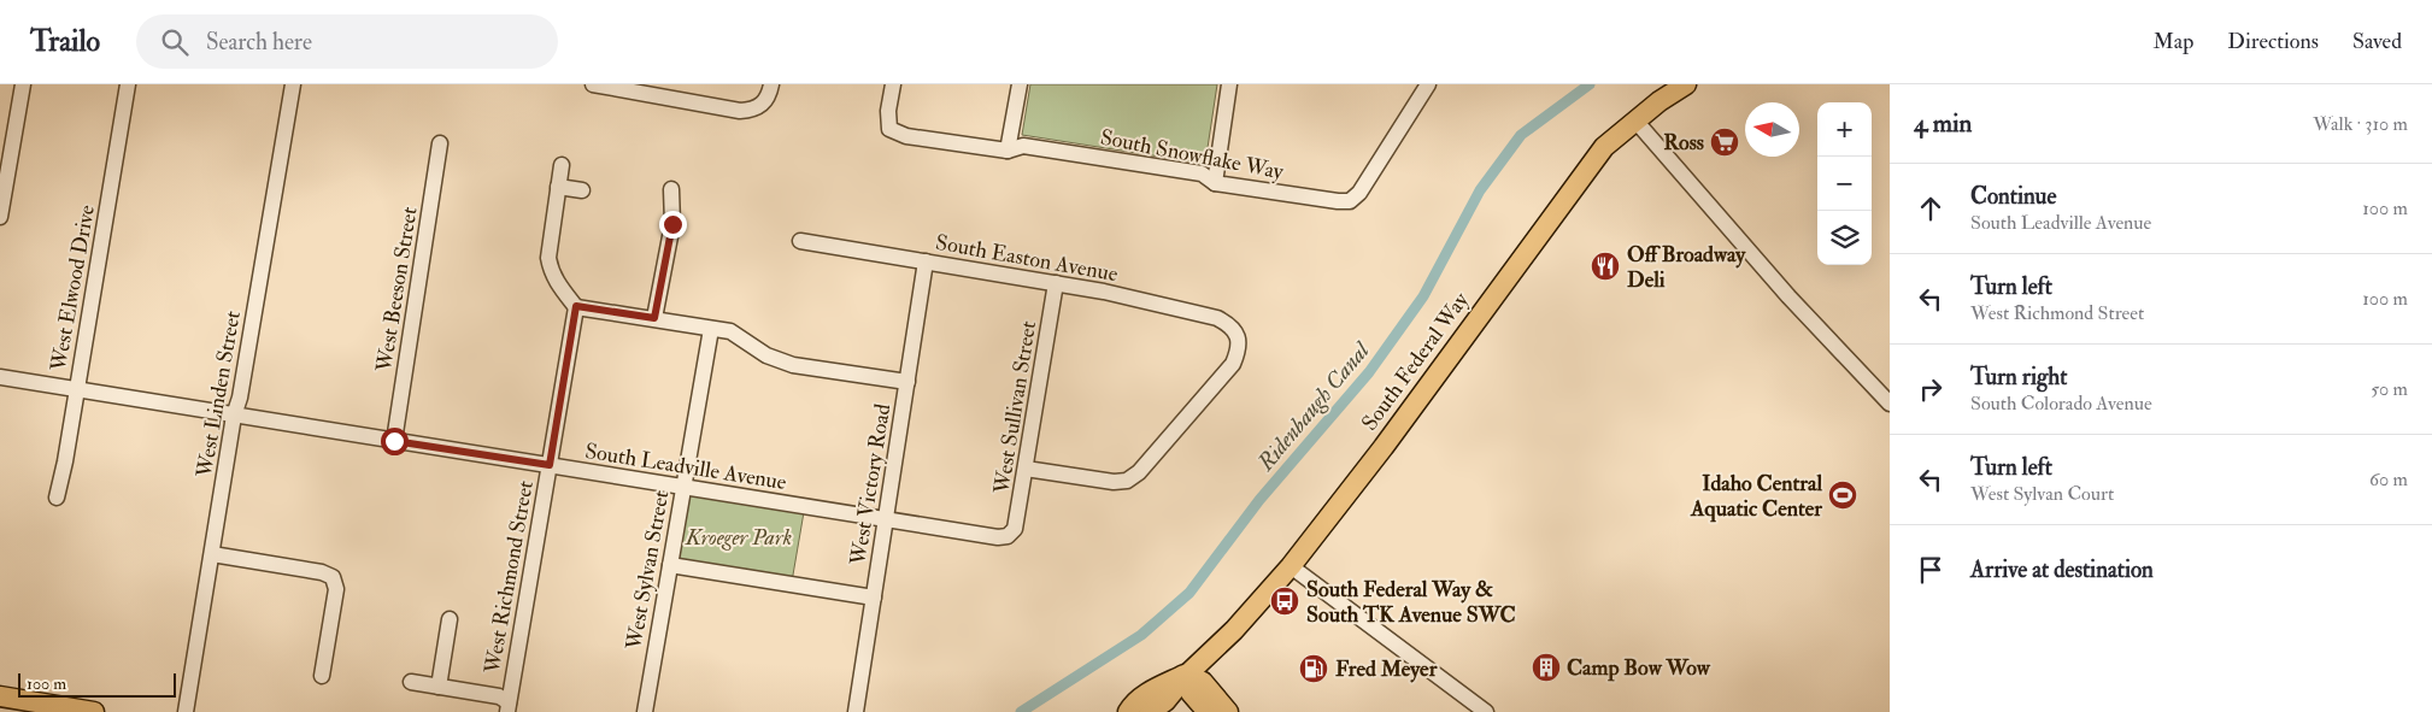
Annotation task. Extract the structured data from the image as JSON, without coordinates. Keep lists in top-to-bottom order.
{
  "streets": {
    "main road": ["South Federal Way"],
    "street": [
      "South Snowflake Way",
      "South Easton Avenue",
      "West Elwood Drive",
      "West Beeson Street",
      "West Linden Street",
      "West Sullivan Street",
      "South Leadville Avenue",
      "West Victory Road",
      "West Sylvan Street",
      "West Richmond Street"
    ]
  },
  "crossings": [
    ["South Easton Avenue", "West Sullivan Street"],
    ["South Easton Avenue", "West Victory Road"],
    ["West Elwood Drive", "South Leadville Avenue"],
    ["West Beeson Street", "South Leadville Avenue"],
    ["West Linden Street", "South Leadville Avenue"],
    ["West Sullivan Street", "South Leadville Avenue"],
    ["South Leadville Avenue", "West Victory Road"],
    ["South Leadville Avenue", "West Sylvan Street"],
    ["South Leadville Avenue", "West Richmond Street"]
  ],
  "water": ["Ridenbaugh Canal"],
  "parks": ["Kroeger Park"],
  "places": {
    "supermarket": ["Ross"],
    "restaurant": ["Off Broadway Deli"],
    "sports": ["Idaho Central Aquatic Center"],
    "bus stop": ["South Federal Way & South TK Avenue SWC"],
    "building": ["Camp Bow Wow"],
    "fuel station": ["Fred Meyer"]
  },
  "scale_bar": "100 m",
  "north": "left",
  "page": {
    "header": "Trailo",
    "search": "Search here",
    "nav": ["Map", "Directions", "Saved"],
    "heading": ["4 min", "Walk · 310 m"],
    "map_buttons": ["+", "−"],
    "list": [
      ["Continue", "South Leadville Avenue", "100 m"],
      ["Turn left", "West Richmond Street", "100 m"],
      ["Turn right", "South Colorado Avenue", "50 m"],
      ["Turn left", "West Sylvan Court", "60 m"],
      "Arrive at destination"
    ],
    "scale": "100 m"
  }
}
